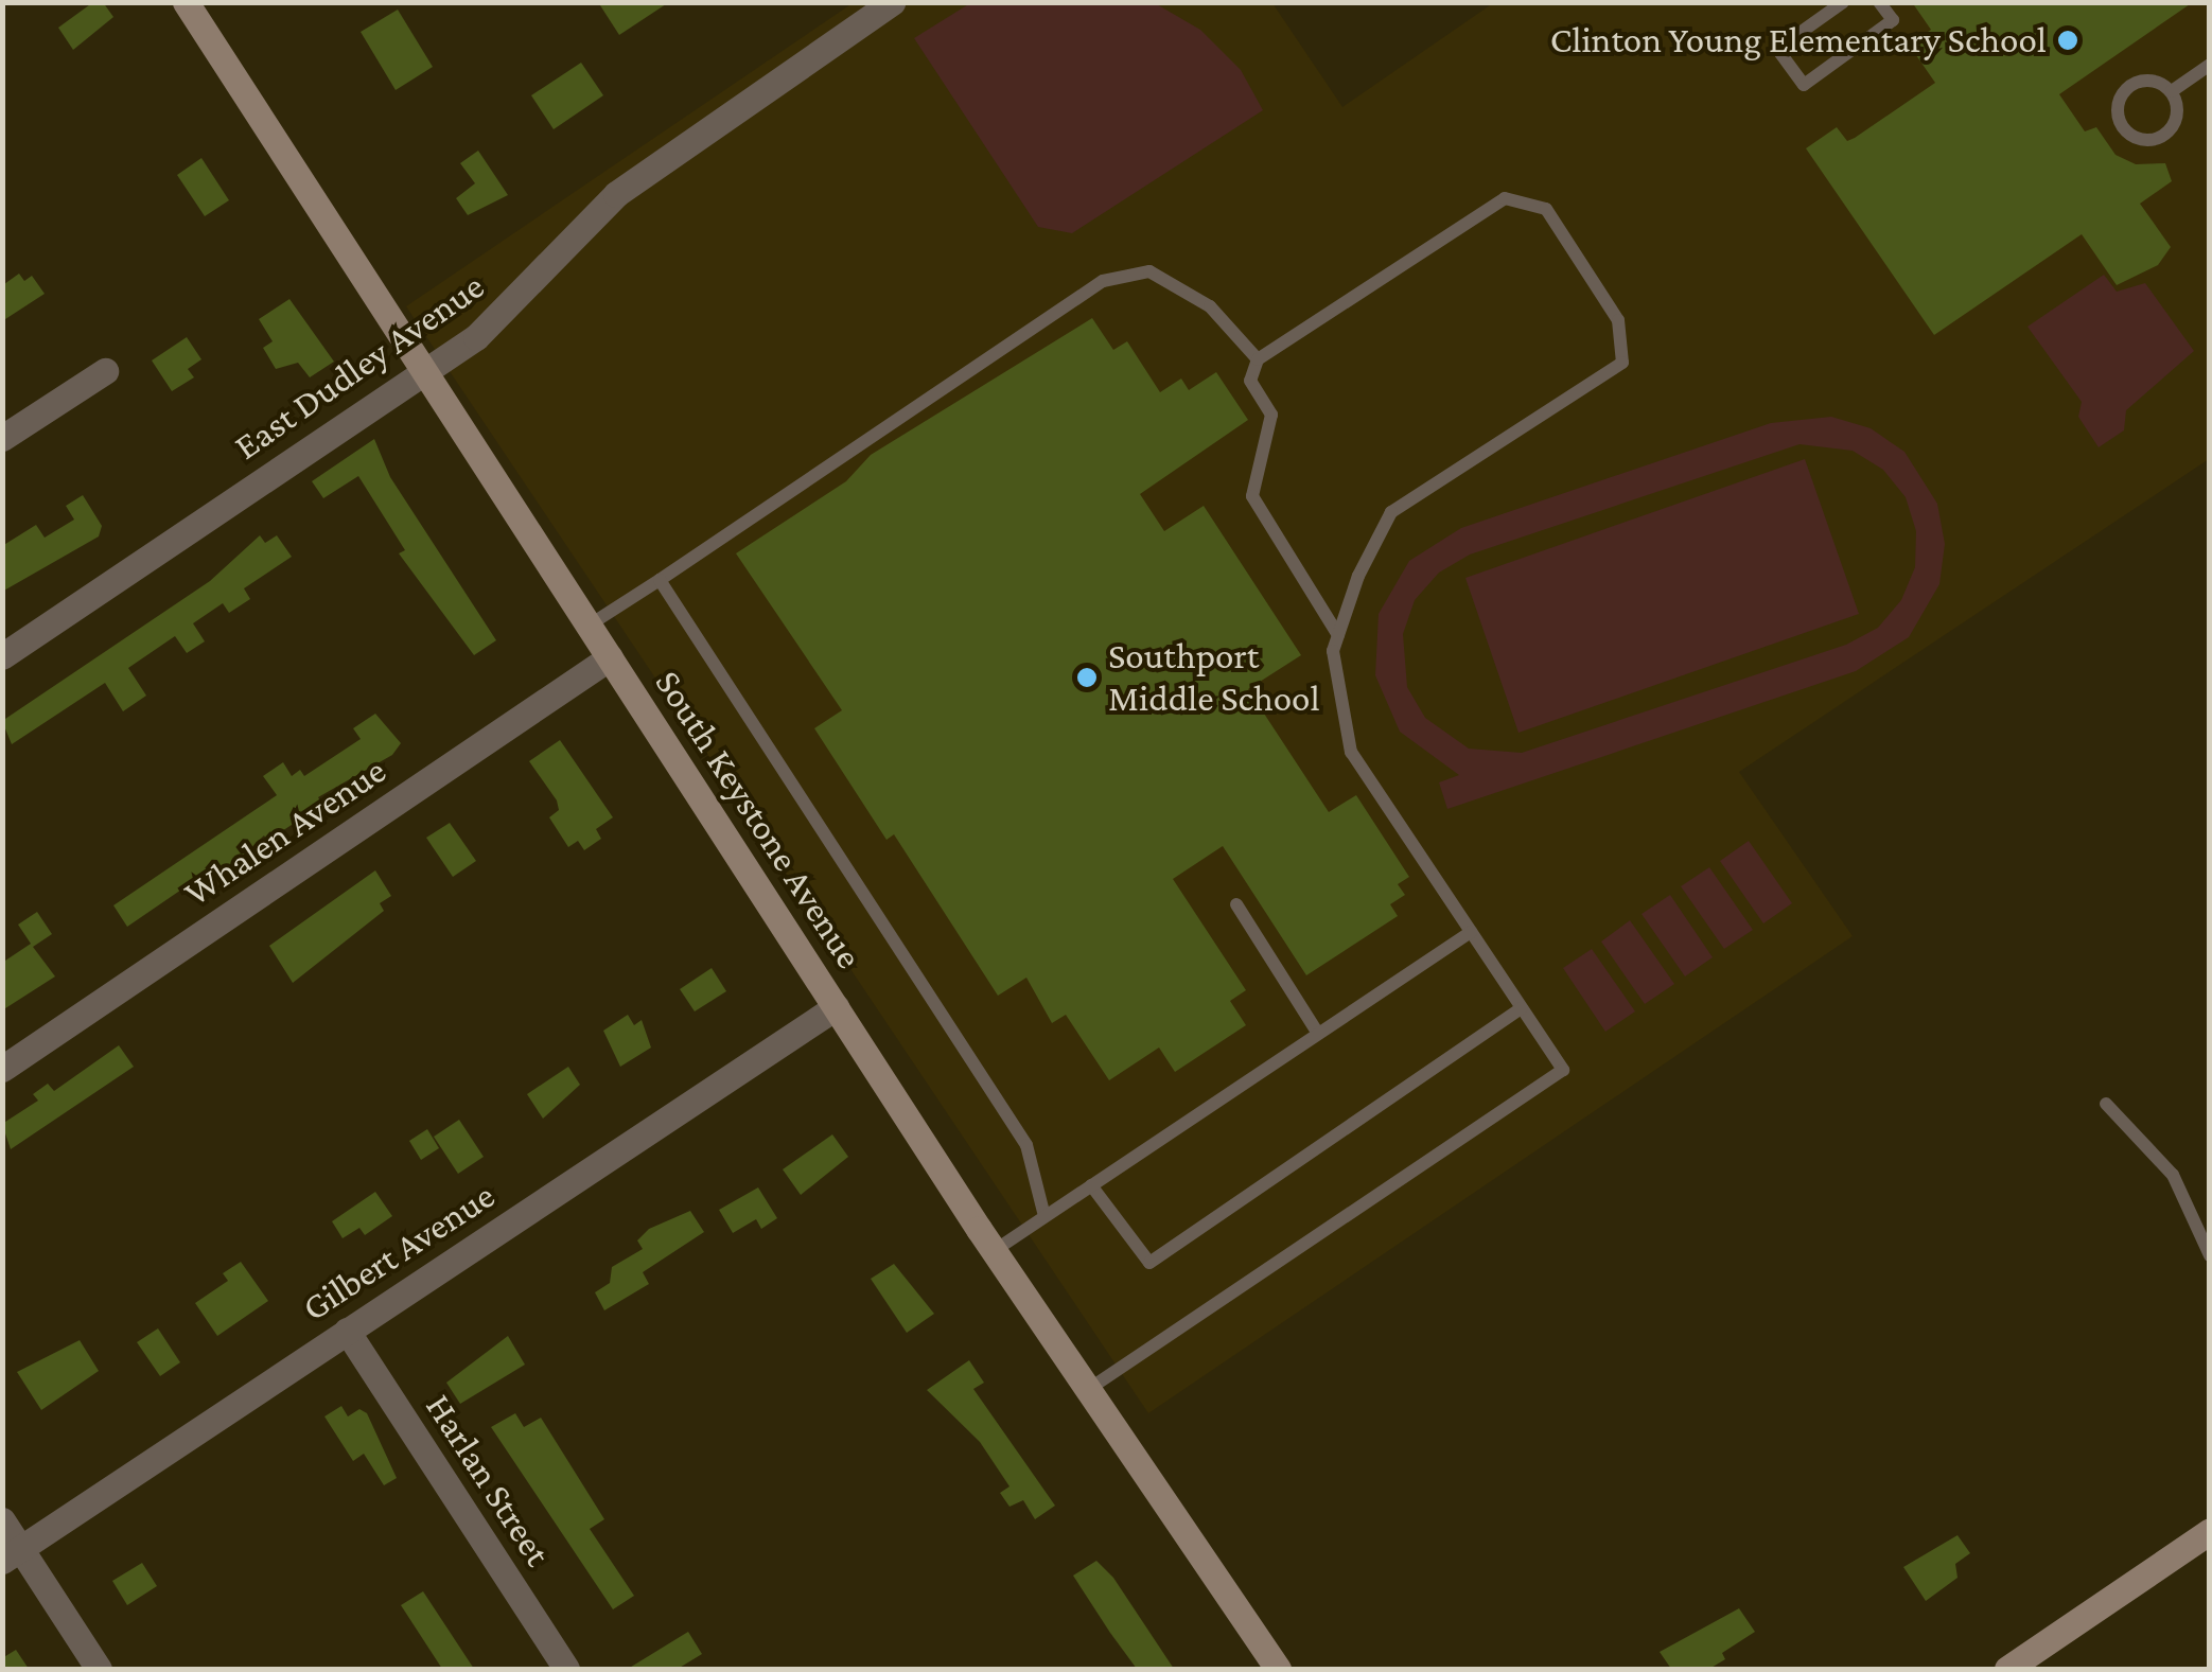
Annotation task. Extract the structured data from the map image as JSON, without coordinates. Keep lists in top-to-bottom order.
{
  "streets": {
    "main road": ["South Keystone Avenue"],
    "street": [
      "East Dudley Avenue",
      "Whalen Avenue",
      "Gilbert Avenue",
      "Harlan Street"
    ]
  },
  "crossings": [
    ["East Dudley Avenue", "South Keystone Avenue"],
    ["South Keystone Avenue", "Whalen Avenue"],
    ["South Keystone Avenue", "Gilbert Avenue"],
    ["Gilbert Avenue", "Harlan Street"]
  ],
  "places": ["Clinton Young Elementary School", "Southport Middle School"]
}
